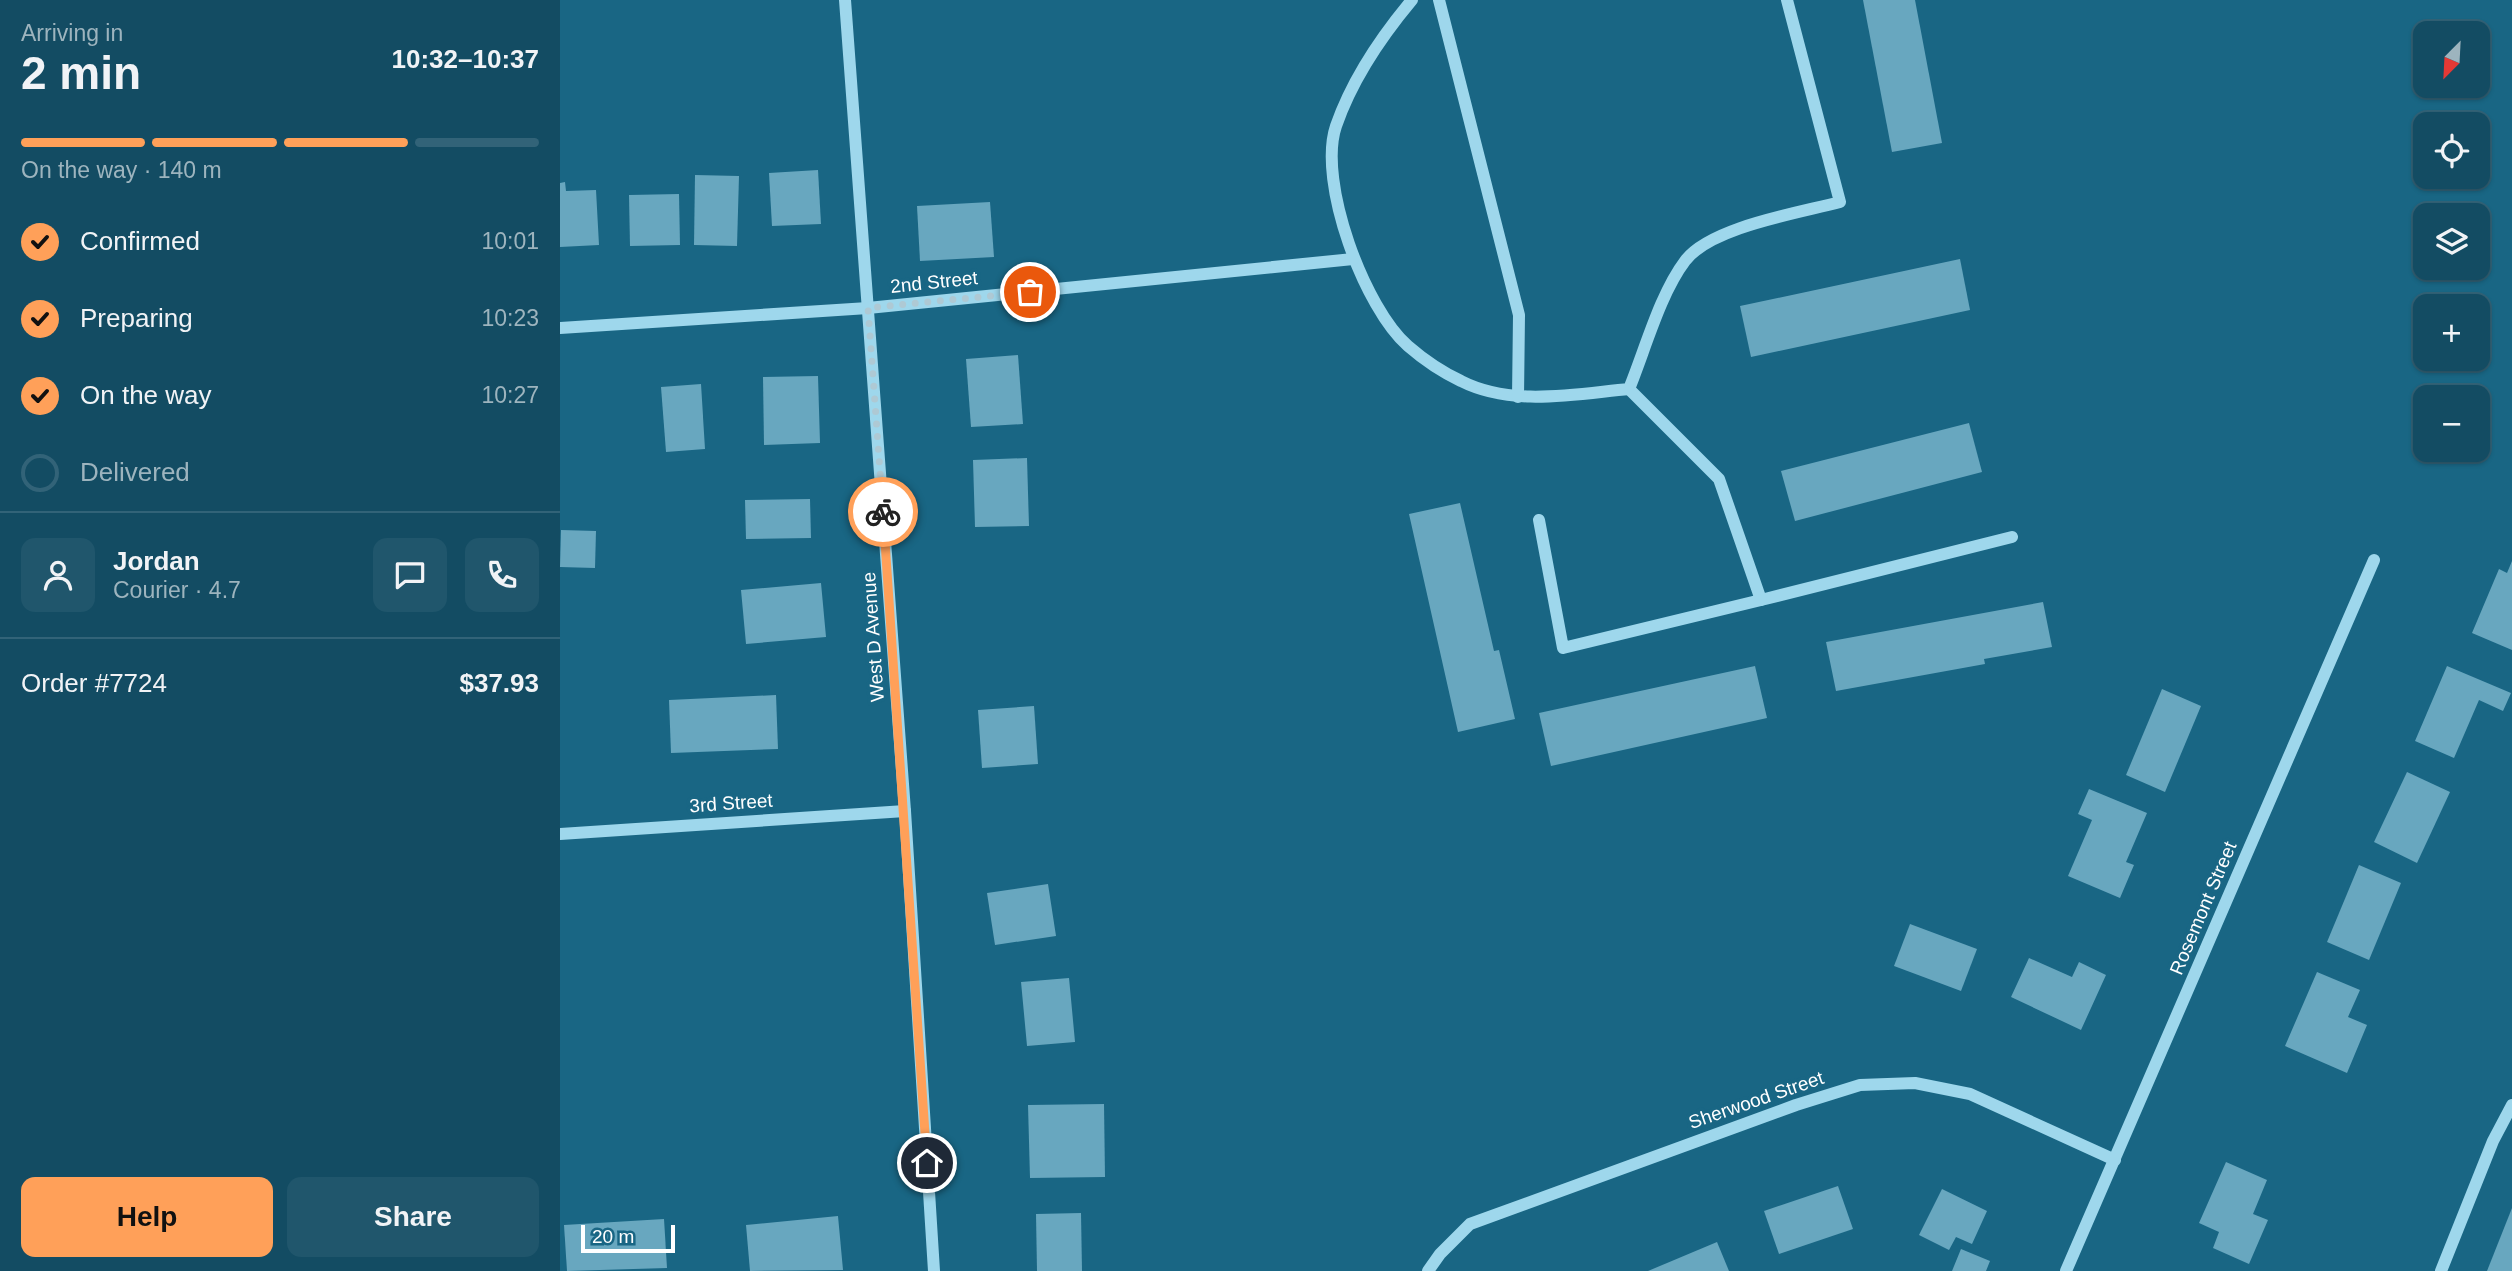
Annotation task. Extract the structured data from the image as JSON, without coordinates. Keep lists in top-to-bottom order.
{
  "streets": {
    "street": [
      "2nd Street",
      "West D Avenue",
      "3rd Street",
      "Rosemont Street",
      "Sherwood Street"
    ]
  },
  "crossings": [
    ["2nd Street", "West D Avenue"],
    ["West D Avenue", "3rd Street"],
    ["Rosemont Street", "Sherwood Street"]
  ],
  "scale_bar": "20 m",
  "north": "bottom left",
  "page": {
    "heading": ["2 min", "Arriving in", "10:32–10:37"],
    "panel": [
      "Jordan",
      "Courier · 4.7",
      "Order #7724",
      "$37.93"
    ],
    "map_buttons": ["+", "−"],
    "bar": "On the way · 140 m",
    "list": [
      ["Confirmed", "10:01"],
      ["Preparing", "10:23"],
      ["On the way", "10:27"],
      "Delivered"
    ],
    "buttons": ["Help", "Share"],
    "scale": "20 m"
  }
}
